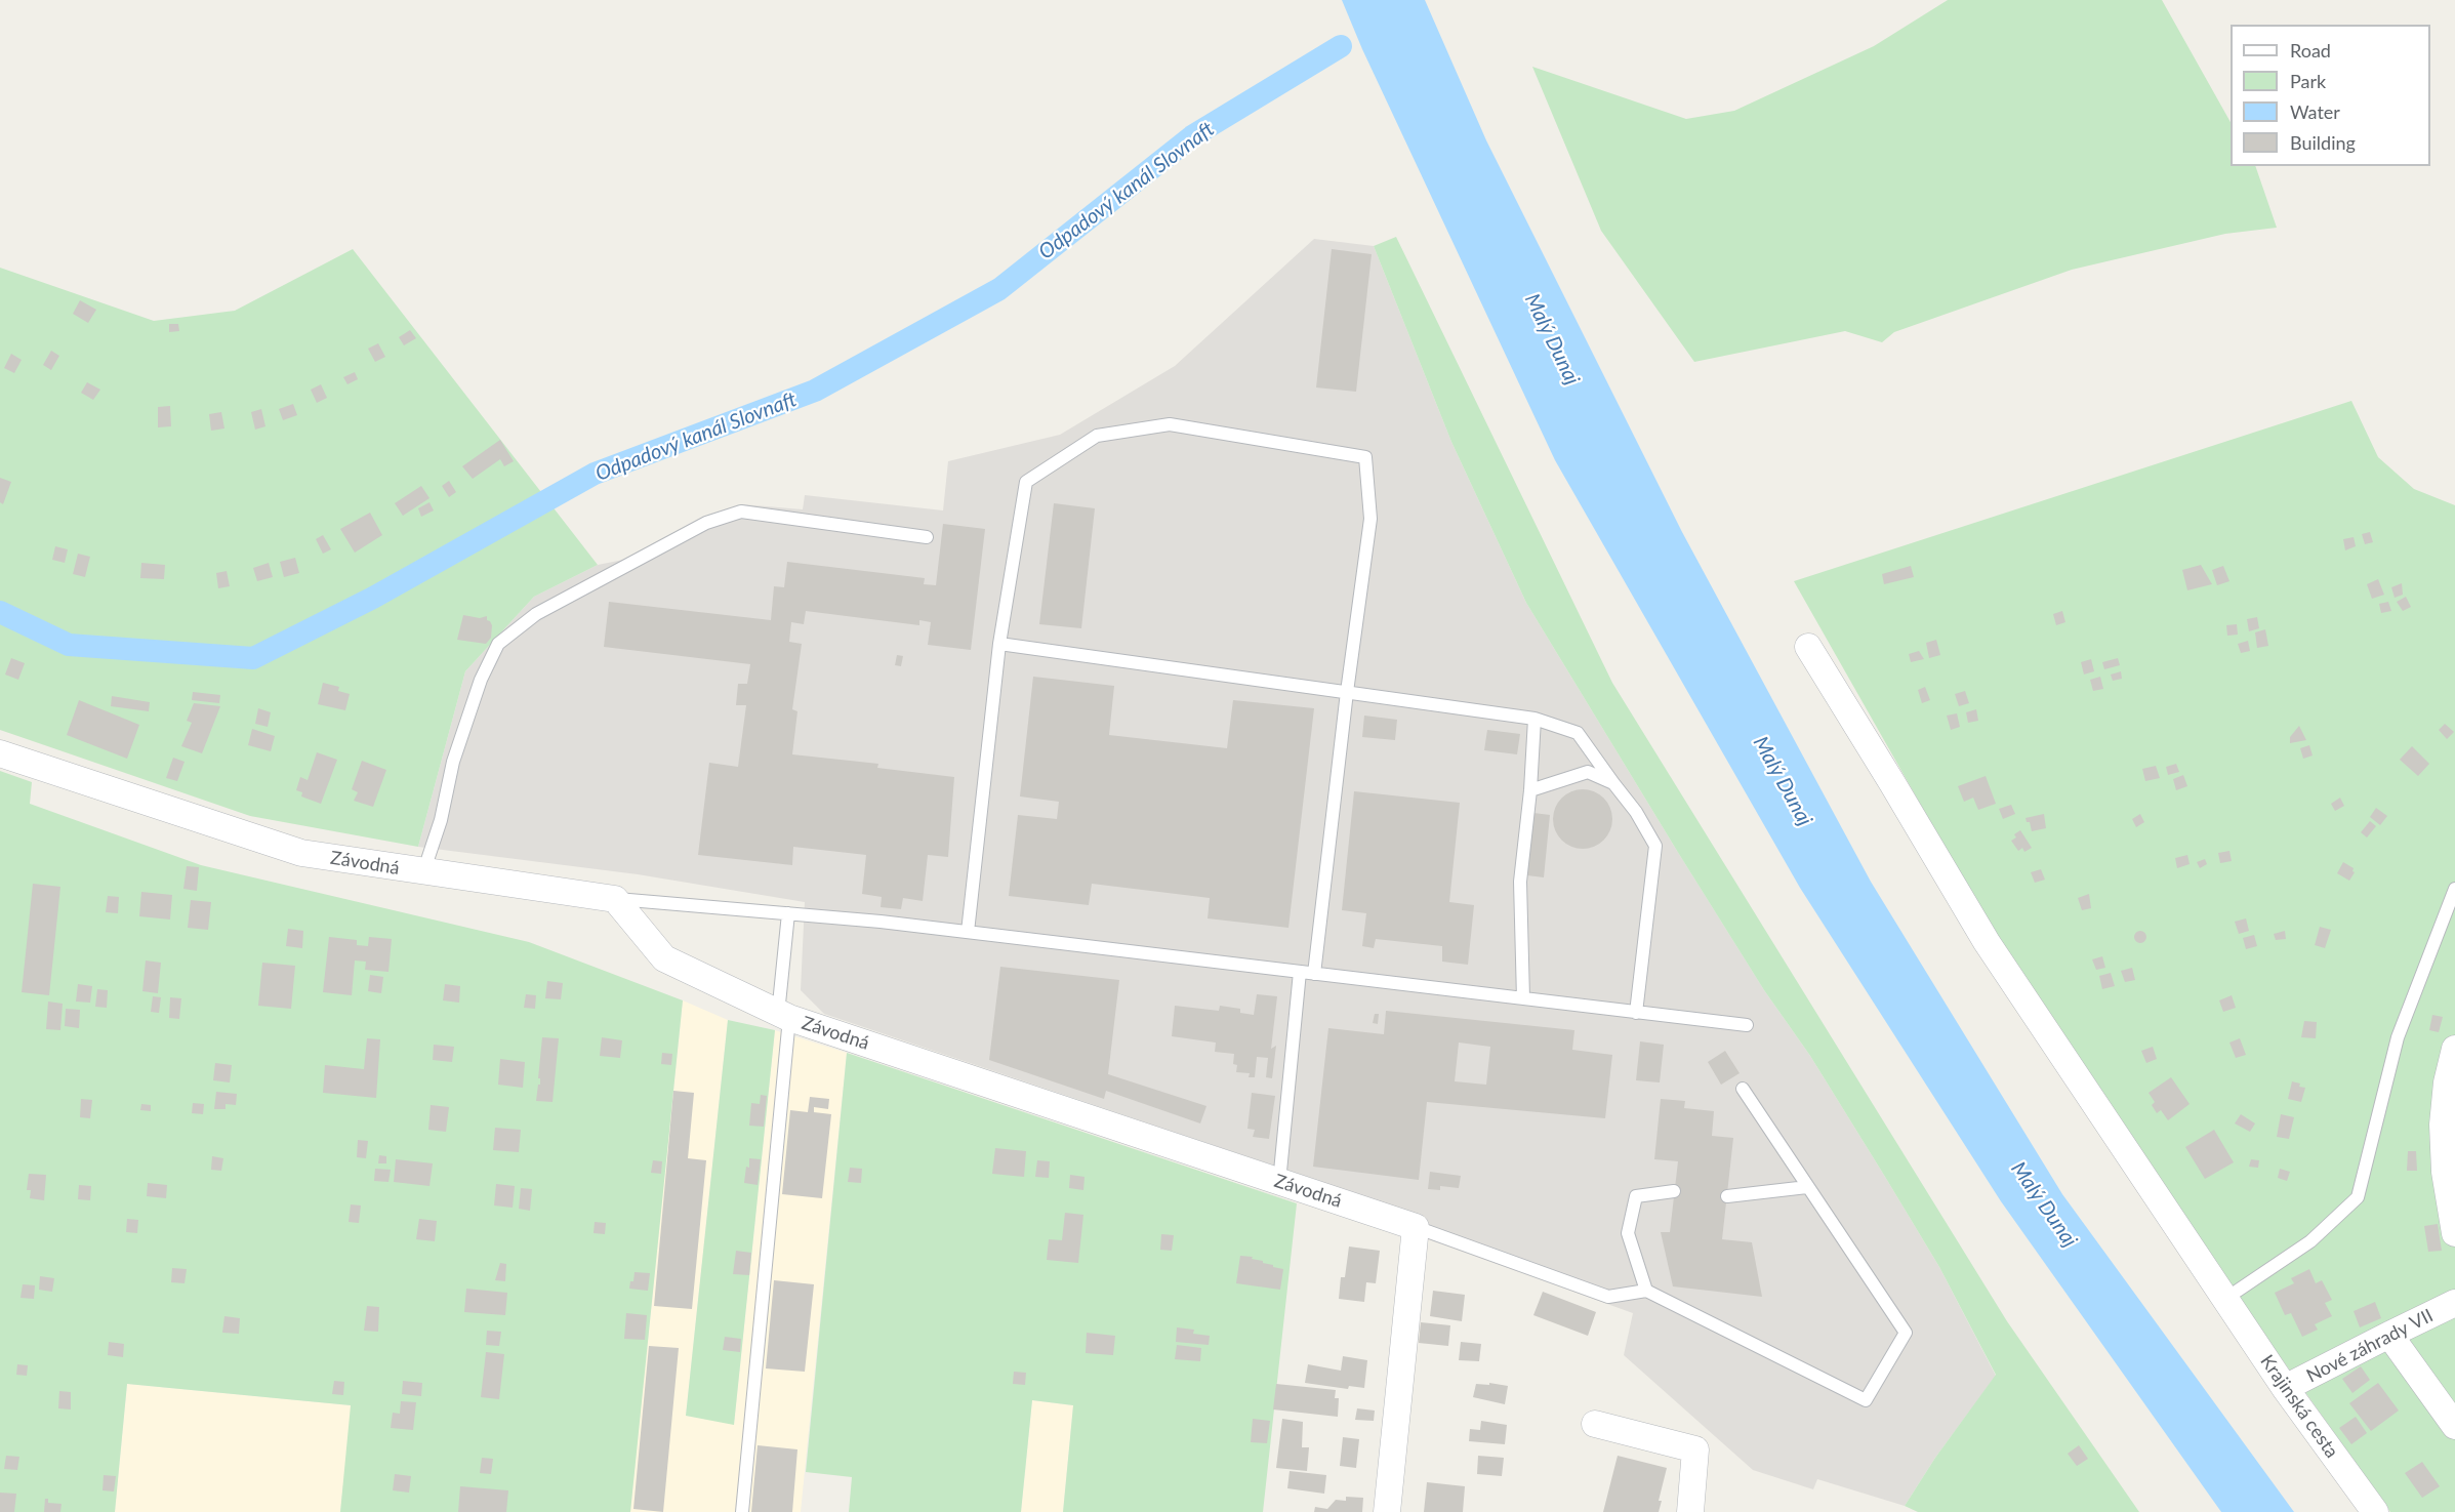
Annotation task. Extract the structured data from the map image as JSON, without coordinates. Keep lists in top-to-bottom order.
{
  "streets": {
    "street": ["Závodná", "Nové záhrady VII", "Krajinská cesta"]
  },
  "crossings": [
    ["Nové záhrady VII", "Krajinská cesta"]
  ],
  "water": ["Odpadový kanál Slovnaft", "Malý Dunaj"],
  "legend": [
    "Road",
    "Park",
    "Water",
    "Building"
  ]
}
